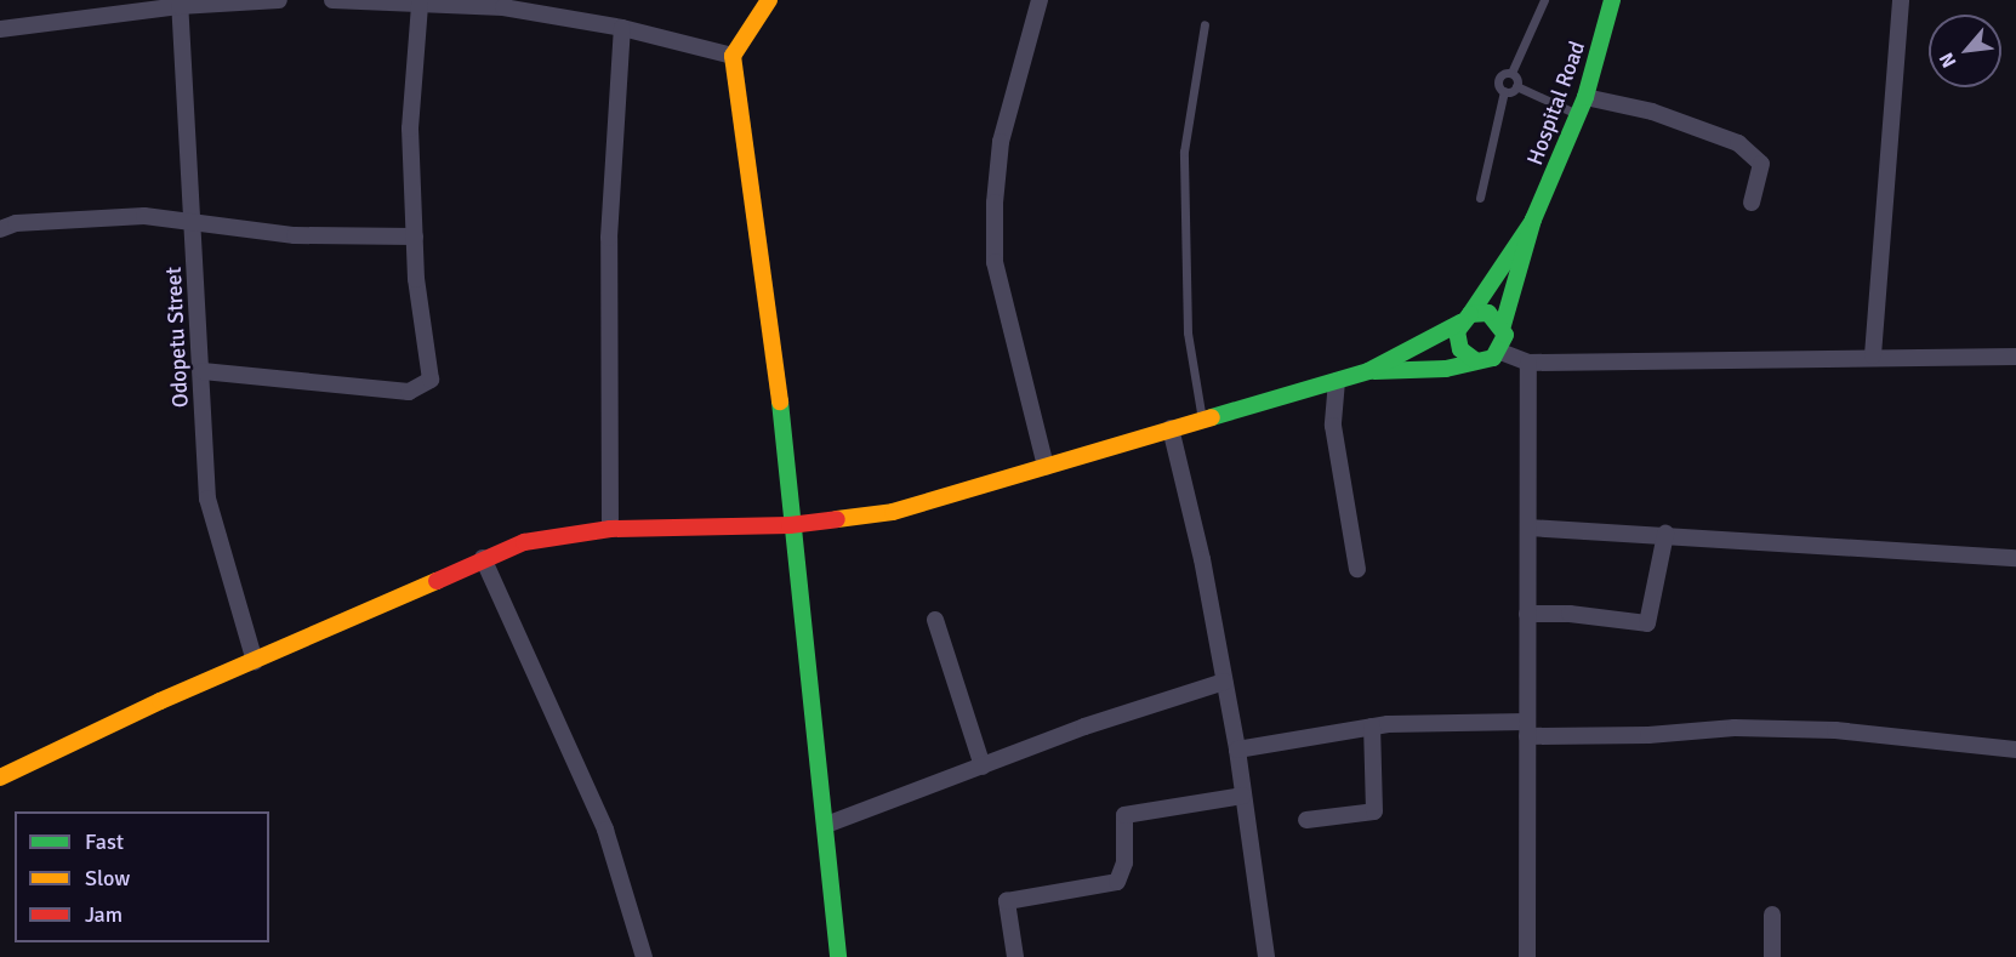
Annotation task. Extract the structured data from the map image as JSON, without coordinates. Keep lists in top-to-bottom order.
{
  "streets": {
    "street": ["Hospital Road", "Odopetu Street"]
  },
  "legend": ["Fast", "Slow", "Jam"],
  "north": "bottom left"
}
